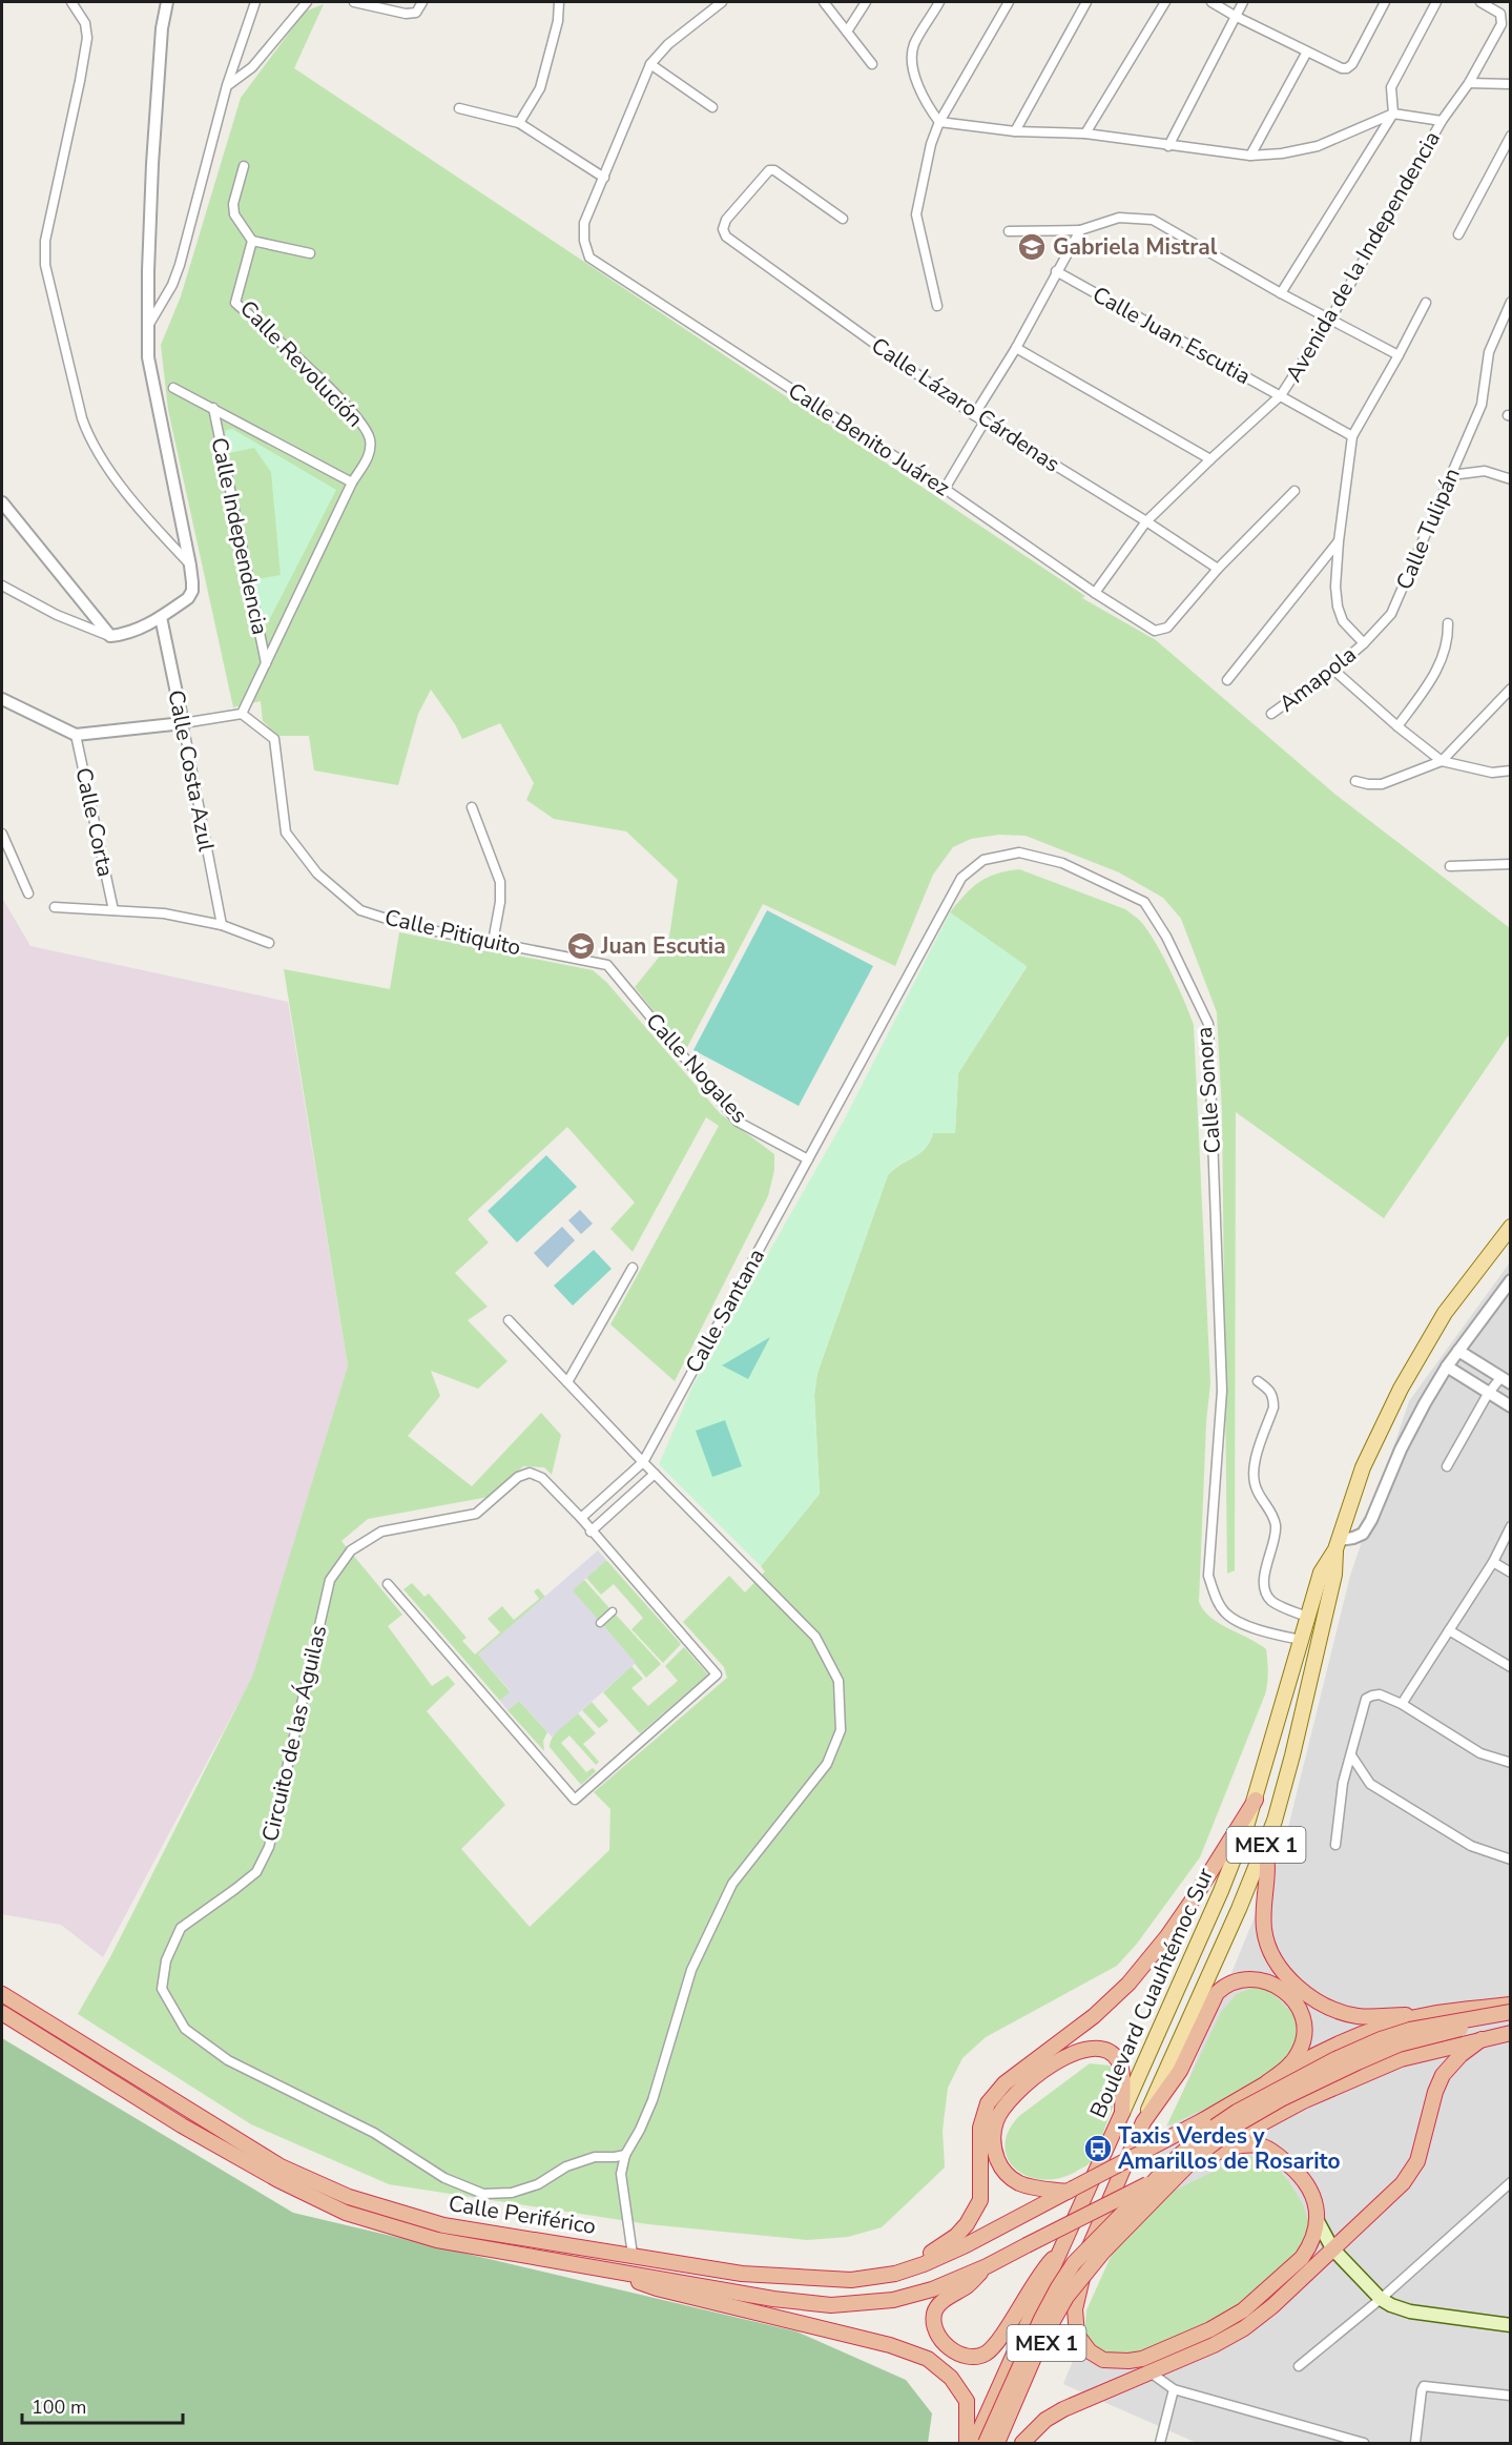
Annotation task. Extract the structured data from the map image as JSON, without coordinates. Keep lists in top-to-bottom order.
{
  "streets": {
    "highway": ["MEX 1", "Boulevard Cuauhtémoc Sur", "Calle Periférico"],
    "street": [
      "Avenida de la Independencia",
      "Calle Juan Escutia",
      "Calle Revolución",
      "Calle Lázaro Cárdenas",
      "Calle Benito Juárez",
      "Calle Tulipán",
      "Calle Independencia",
      "Amapola",
      "Calle Costa Azul",
      "Calle Corta",
      "Calle Pitiquito",
      "Calle Nogales",
      "Calle Sonora",
      "Calle Santana",
      "Circuito de las Águilas"
    ]
  },
  "crossings": [
    ["Avenida de la Independencia", "Calle Juan Escutia"],
    ["Avenida de la Independencia", "Calle Lázaro Cárdenas"],
    ["Avenida de la Independencia", "Calle Benito Juárez"],
    ["Calle Lázaro Cárdenas", "Calle Benito Juárez"],
    ["Calle Tulipán", "Amapola"],
    ["Calle Pitiquito", "Calle Nogales"],
    ["Calle Nogales", "Calle Sonora"],
    ["Calle Nogales", "Calle Santana"],
    ["Calle Sonora", "Calle Santana"],
    ["Calle Sonora", "Boulevard Cuauhtémoc Sur"],
    ["Calle Santana", "Circuito de las Águilas"]
  ],
  "places": {
    "school or university": ["Gabriela Mistral", "Juan Escutia"],
    "bus stop": ["Taxis Verdes y Amarillos de Rosarito"]
  },
  "scale_bar": "100 m"
}
